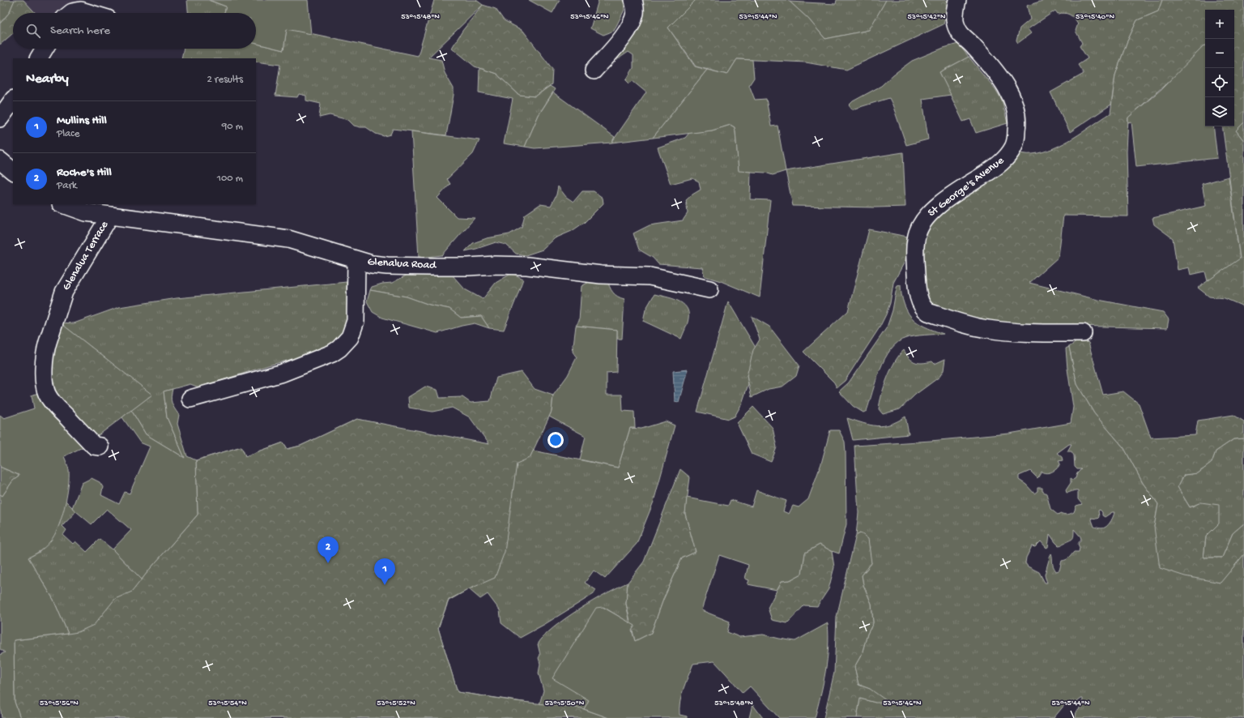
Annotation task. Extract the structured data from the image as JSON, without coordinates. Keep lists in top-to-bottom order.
{
  "streets": {
    "street": ["St George's Avenue", "Glenalua Terrace", "Glenalua Road"]
  },
  "crossings": [
    ["Glenalua Terrace", "Glenalua Road"]
  ],
  "page": {
    "map_buttons": ["+", "−"],
    "search": "Search here",
    "heading": ["Nearby", "2 results"],
    "list": [
      {
        "mark": "1",
        "name": "Mullins Hill",
        "note": "Place",
        "value": "90 m"
      },
      {
        "mark": "2",
        "name": "Roche's Hill",
        "note": "Park",
        "value": "100 m"
      }
    ],
    "pins": ["2", "1"]
  },
  "coordinates": [
    "53°15'48\"N",
    "53°15'46\"N",
    "53°15'44\"N",
    "53°15'42\"N",
    "53°15'40\"N",
    "53°15'56\"N",
    "53°15'54\"N",
    "53°15'52\"N",
    "53°15'50\"N"
  ]
}
